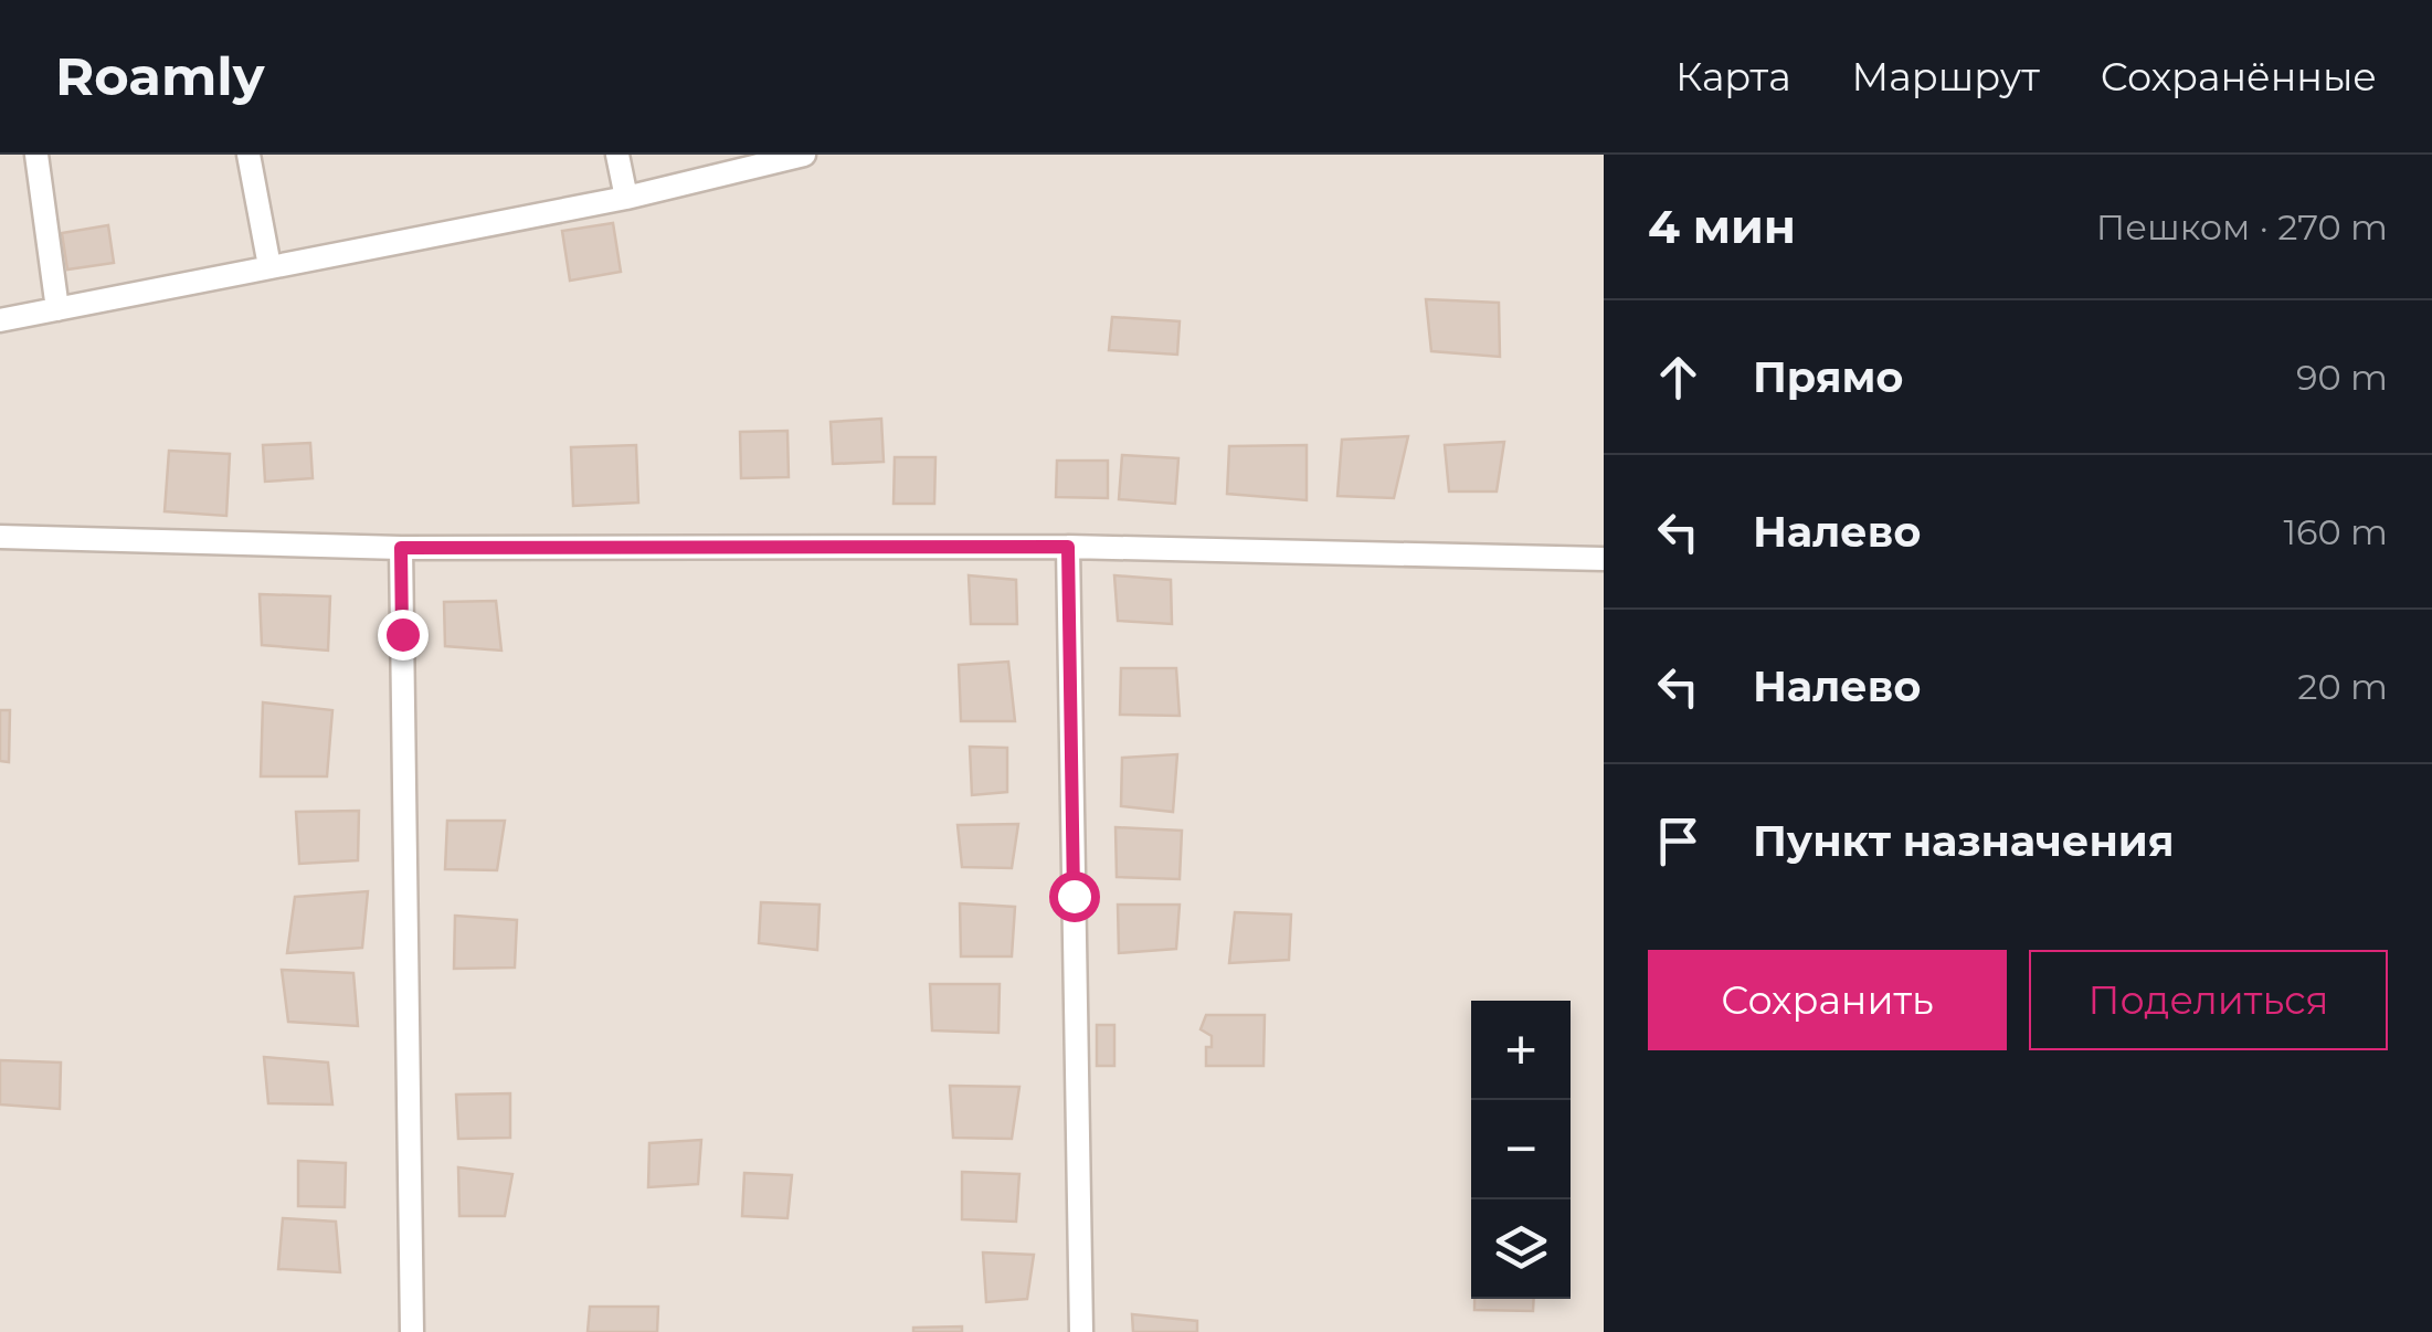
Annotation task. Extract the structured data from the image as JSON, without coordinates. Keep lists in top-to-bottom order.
{
  "page": {
    "header": "Roamly",
    "nav": ["Карта", "Маршрут", "Сохранённые"],
    "heading": ["4 мин", "Пешком · 270 m"],
    "list": [
      ["Прямо", "90 m"],
      ["Налево", "160 m"],
      ["Налево", "20 m"],
      "Пункт назначения"
    ],
    "buttons": ["Сохранить", "Поделиться"],
    "map_buttons": ["+", "−"]
  }
}
